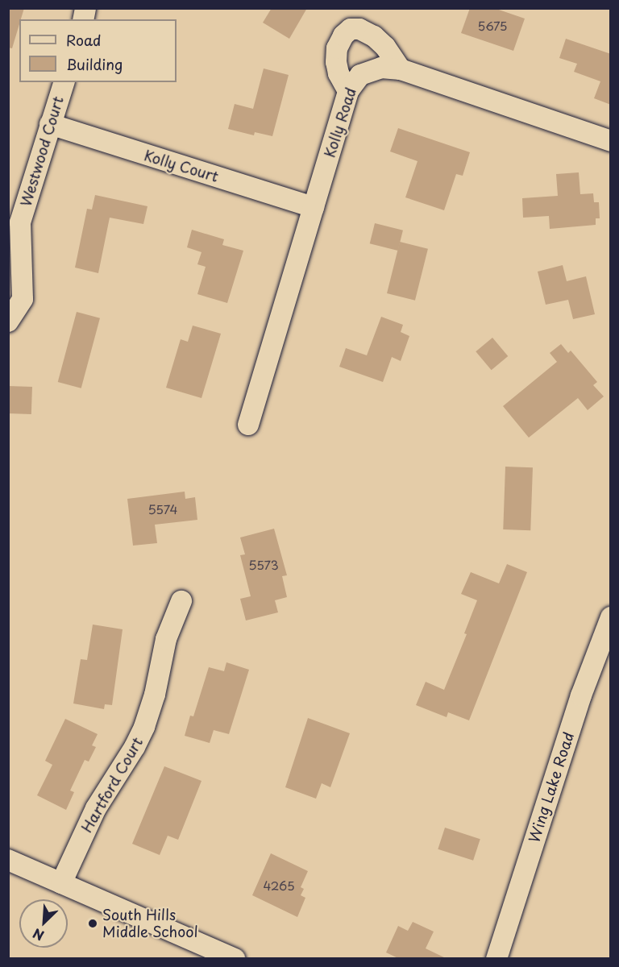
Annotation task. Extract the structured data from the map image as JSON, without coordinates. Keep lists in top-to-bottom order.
{
  "streets": {
    "street": [
      "Kolly Road",
      "Westwood Court",
      "Kolly Court",
      "Hartford Court",
      "Wing Lake Road"
    ]
  },
  "crossings": [
    ["Kolly Road", "Kolly Court"],
    ["Westwood Court", "Kolly Court"]
  ],
  "places": ["South Hills Middle School"],
  "house_numbers": [
    "5675",
    "5574",
    "5573",
    "4265"
  ],
  "legend": ["Road", "Building"],
  "north": "bottom left"
}
